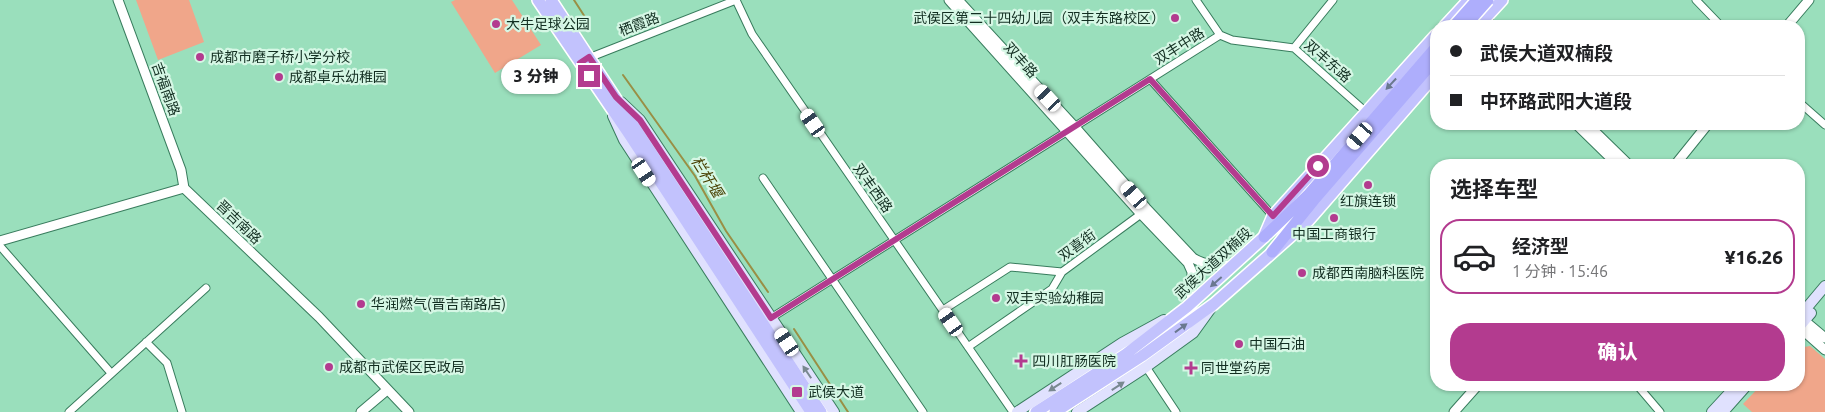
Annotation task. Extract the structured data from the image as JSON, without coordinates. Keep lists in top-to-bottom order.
{
  "streets": {
    "main road": ["武侯大道双楠段"],
    "street": [
      "栖霞路",
      "双丰中路",
      "双丰路",
      "双丰东路",
      "吉福南路",
      "双丰西路",
      "晋吉南路",
      "双喜街"
    ]
  },
  "crossings": [
    ["栖霞路", "双丰西路"],
    ["双丰中路", "双丰路"],
    ["双丰中路", "双丰东路"],
    ["双丰中路", "双丰西路"],
    ["双丰路", "双喜街"],
    ["双丰路", "武侯大道双楠段"],
    ["双丰东路", "武侯大道双楠段"],
    ["吉福南路", "晋吉南路"],
    ["双丰西路", "双喜街"]
  ],
  "water": ["栏杆堰"],
  "places": {
    "other": [
      "武侯区第二十四幼儿园（双丰东路校区）",
      "大牛足球公园",
      "成都市磨子桥小学分校",
      "成都卓乐幼稚园",
      "红旗连锁",
      "中国工商银行",
      "成都西南脑科医院",
      "双丰实验幼稚园",
      "华润燃气(晋吉南路店)",
      "中国石油",
      "成都市武侯区民政局"
    ],
    "health": ["四川肛肠医院", "同世堂药房"],
    "transit": ["武侯大道"]
  },
  "page": {
    "banner": ["武侯大道双楠段", "中环路武阳大道段"],
    "bubble": "3 分钟",
    "heading": "选择车型",
    "list": [
      {
        "name": "经济型",
        "note": "1 分钟 · 15:46",
        "value": "¥16.26"
      }
    ],
    "buttons": "确认"
  }
}
